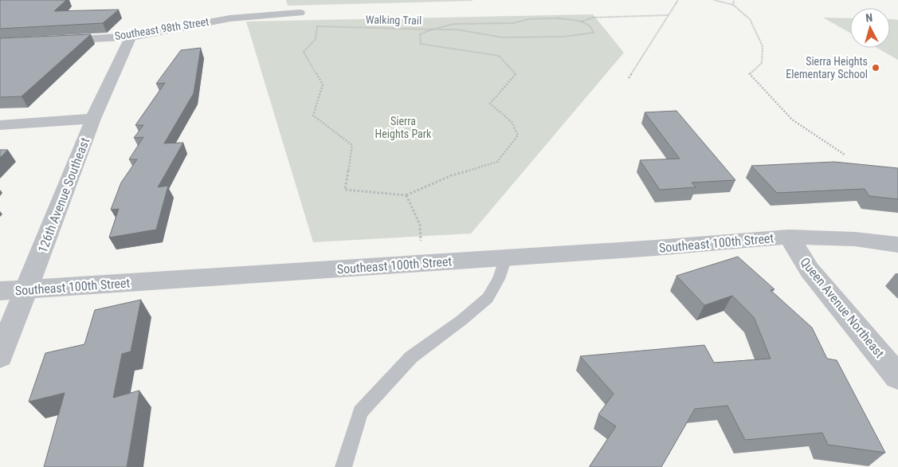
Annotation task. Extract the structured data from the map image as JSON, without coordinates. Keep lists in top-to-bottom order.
{
  "streets": {
    "street": [
      "Southeast 98th Street",
      "126th Avenue Southeast",
      "Southeast 100th Street",
      "Queen Avenue Northeast"
    ],
    "path": ["Walking Trail"]
  },
  "crossings": [
    ["Southeast 98th Street", "126th Avenue Southeast"],
    ["126th Avenue Southeast", "Southeast 100th Street"],
    ["Southeast 100th Street", "Queen Avenue Northeast"]
  ],
  "parks": ["Sierra Heights Park"],
  "places": ["Sierra Heights Elementary School"],
  "north": "top"
}
